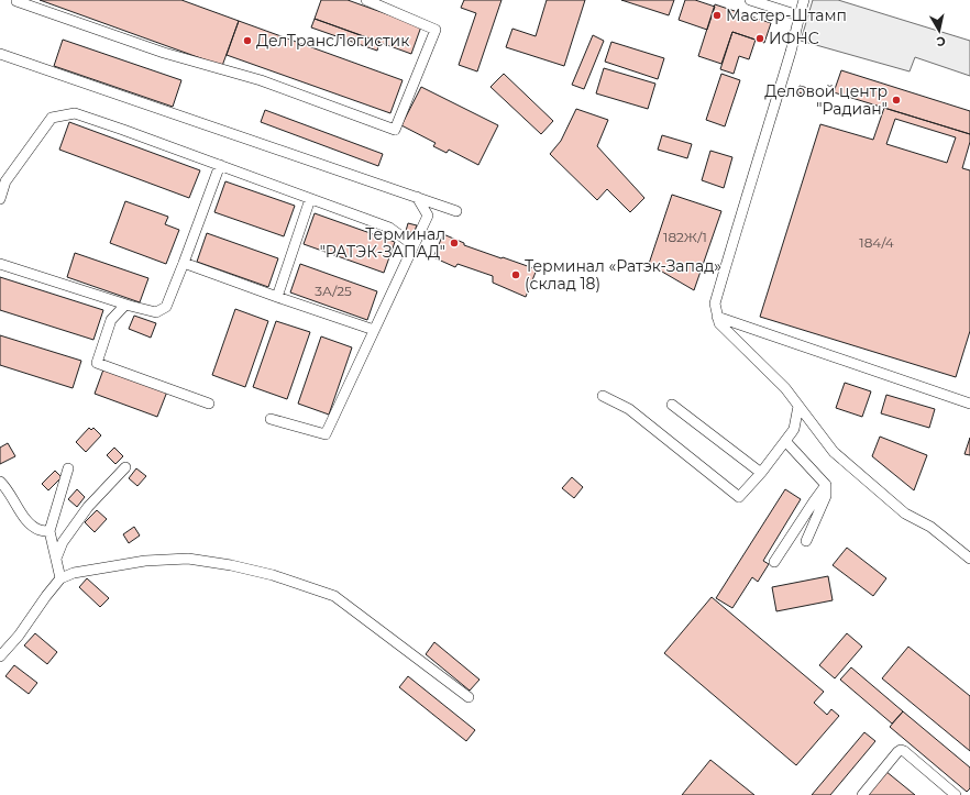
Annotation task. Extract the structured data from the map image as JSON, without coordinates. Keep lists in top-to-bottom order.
{
  "places": [
    "Мастер-Штамп",
    "ИФНС",
    "ДелТрансЛогистик",
    "Деловой центр \"Радиан\"",
    "Терминал \"РАТЭК-ЗАПАД\"",
    "Терминал «Ратэк-Запад» (склад 18)"
  ],
  "house_numbers": ["182Ж/1", "184/4", "3А/25"],
  "north": "bottom"
}
